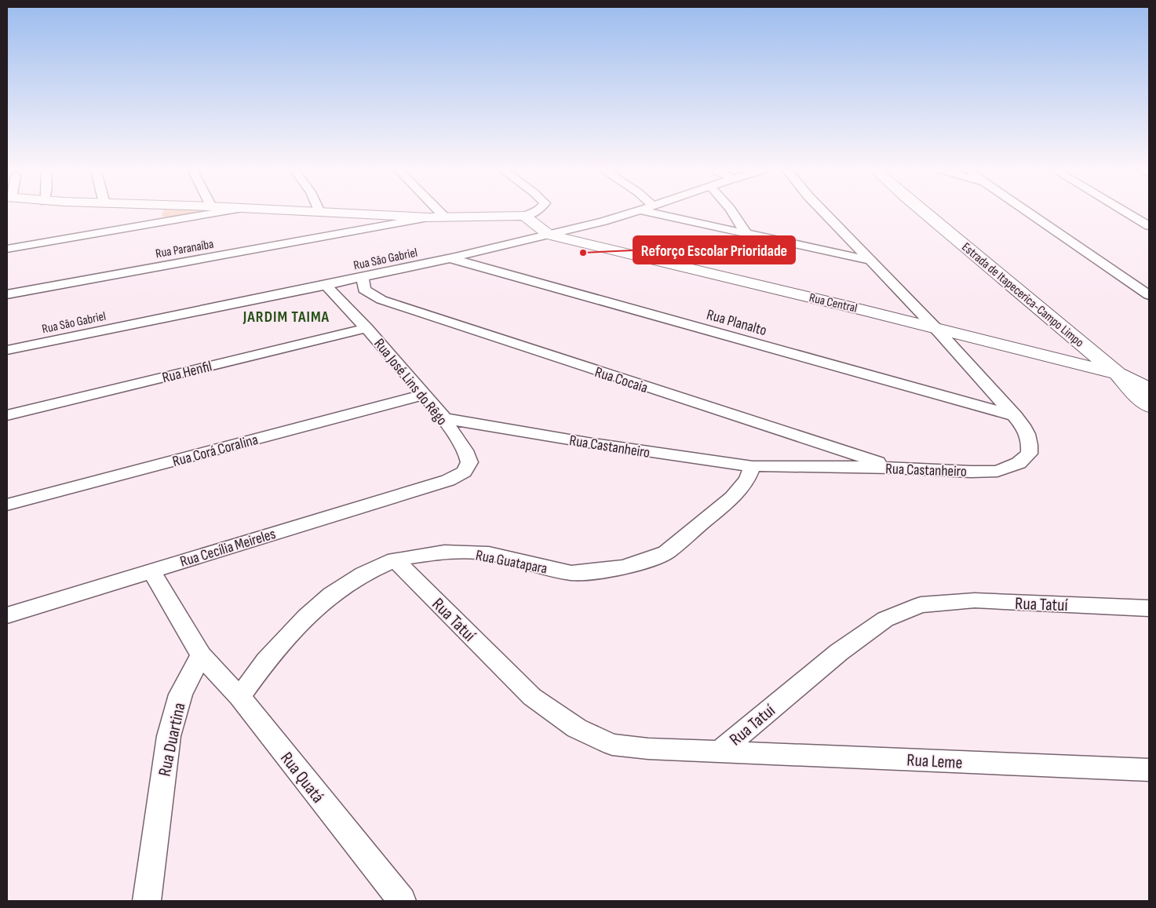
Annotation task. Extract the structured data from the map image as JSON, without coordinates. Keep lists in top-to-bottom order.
{
  "streets": {
    "street": [
      "Rua Paranaíba",
      "Rua São Gabriel",
      "Estrada de Itapecerica-Campo Limpo",
      "Rua Central",
      "Rua Planalto",
      "Rua Henfil",
      "Rua Cocaia",
      "Rua José Lins do Rêgo",
      "Rua Castanheiro",
      "Rua Corá Coralina",
      "Rua Cecília Meireles",
      "Rua Guatapara",
      "Rua Tatuí",
      "Rua Duartina",
      "Rua Leme",
      "Rua Quatá"
    ]
  },
  "crossings": [
    ["Rua São Gabriel", "Rua Central"],
    ["Rua São Gabriel", "Rua Planalto"],
    ["Rua São Gabriel", "Rua Cocaia"],
    ["Rua São Gabriel", "Rua José Lins do Rêgo"],
    ["Estrada de Itapecerica-Campo Limpo", "Rua Central"],
    ["Rua Central", "Rua Castanheiro"],
    ["Rua Planalto", "Rua Castanheiro"],
    ["Rua Henfil", "Rua José Lins do Rêgo"],
    ["Rua Cocaia", "Rua Castanheiro"],
    ["Rua José Lins do Rêgo", "Rua Castanheiro"],
    ["Rua José Lins do Rêgo", "Rua Corá Coralina"],
    ["Rua José Lins do Rêgo", "Rua Cecília Meireles"],
    ["Rua Castanheiro", "Rua Guatapara"],
    ["Rua Guatapara", "Rua Tatuí"],
    ["Rua Guatapara", "Rua Quatá"],
    ["Rua Tatuí", "Rua Leme"],
    ["Rua Duartina", "Rua Quatá"]
  ],
  "districts": ["JARDIM TAIMA"],
  "places": ["Reforço Escolar Prioridade"]
}
